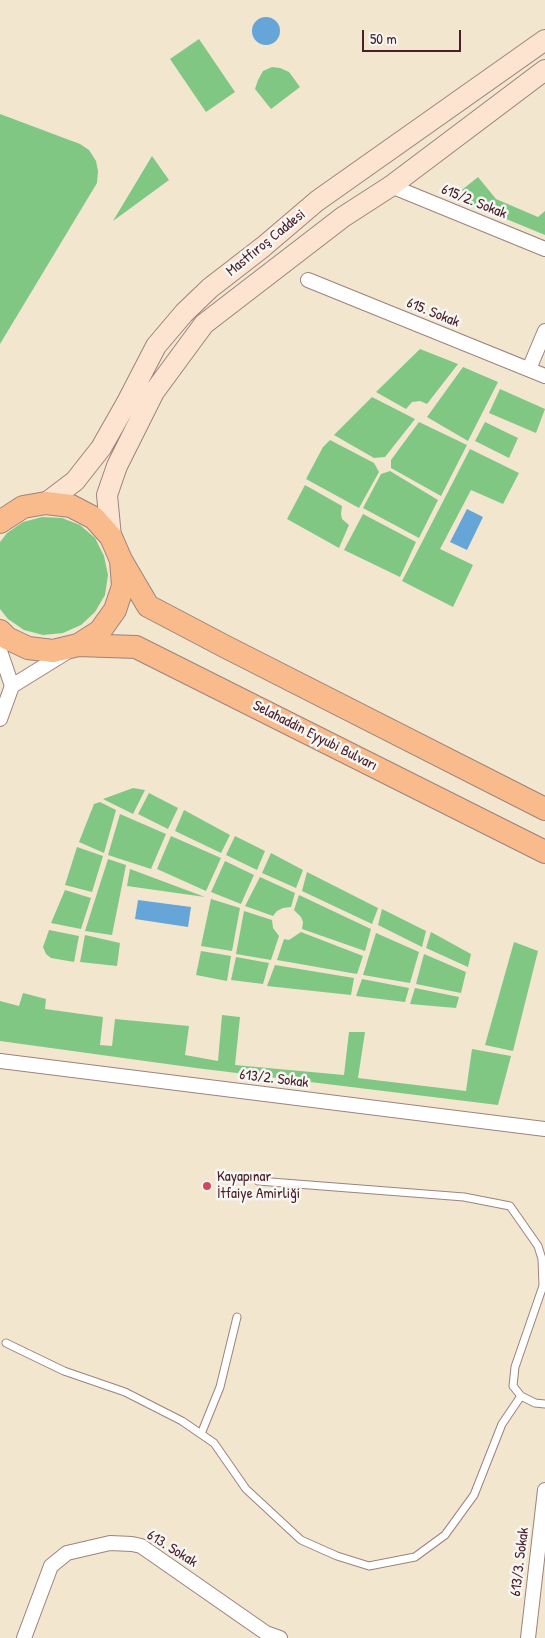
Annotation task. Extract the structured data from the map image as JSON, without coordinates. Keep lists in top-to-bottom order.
{
  "streets": {
    "main road": ["Mastfıroş Caddesi", "Selahaddin Eyyubi Bulvarı"],
    "street": [
      "615/2. Sokak",
      "615. Sokak",
      "613/2. Sokak",
      "613. Sokak",
      "613/3. Sokak"
    ]
  },
  "crossings": [
    ["615/2. Sokak", "Mastfıroş Caddesi"]
  ],
  "places": ["Kayapınar İtfaiye Amirliği"],
  "scale_bar": "50 m"
}
